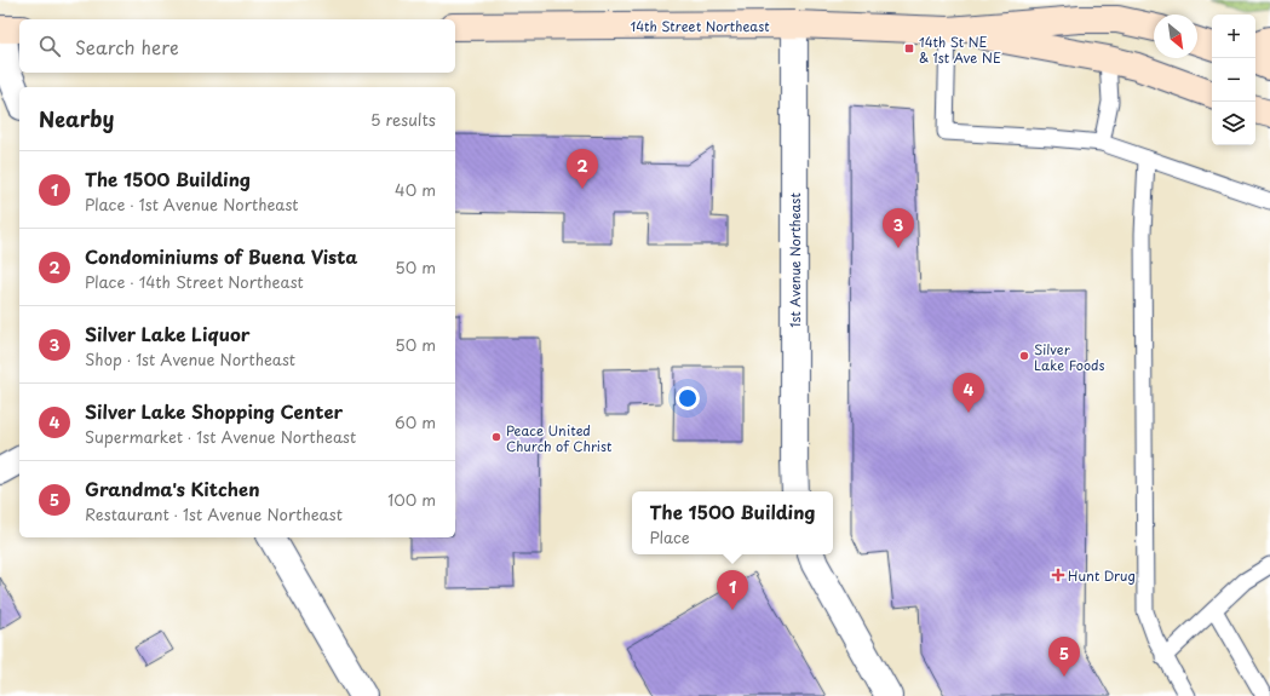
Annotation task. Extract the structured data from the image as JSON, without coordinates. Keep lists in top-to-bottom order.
{
  "streets": {
    "main road": ["14th Street Northeast"],
    "street": ["1st Avenue Northeast"]
  },
  "crossings": [
    ["14th Street Northeast", "1st Avenue Northeast"]
  ],
  "places": {
    "transit": ["14th St NE & 1st Ave NE"],
    "other": ["Silver Lake Foods", "Peace United Church of Christ"],
    "health": ["Hunt Drug"]
  },
  "north": "bottom right",
  "page": {
    "map_buttons": ["+", "−"],
    "search": "Search here",
    "heading": ["Nearby", "5 results"],
    "pins": [
      "2",
      "3",
      "4",
      "1",
      "5"
    ],
    "list": [
      {
        "mark": "1",
        "name": "The 1500 Building",
        "note": "Place · 1st Avenue Northeast",
        "value": "40 m"
      },
      {
        "mark": "2",
        "name": "Condominiums of Buena Vista",
        "note": "Place · 14th Street Northeast",
        "value": "50 m"
      },
      {
        "mark": "3",
        "name": "Silver Lake Liquor",
        "note": "Shop · 1st Avenue Northeast",
        "value": "50 m"
      },
      {
        "mark": "4",
        "name": "Silver Lake Shopping Center",
        "note": "Supermarket · 1st Avenue Northeast",
        "value": "60 m"
      },
      {
        "mark": "5",
        "name": "Grandma's Kitchen",
        "note": "Restaurant · 1st Avenue Northeast",
        "value": "100 m"
      }
    ],
    "popup": ["The 1500 Building", "Place"]
  }
}
